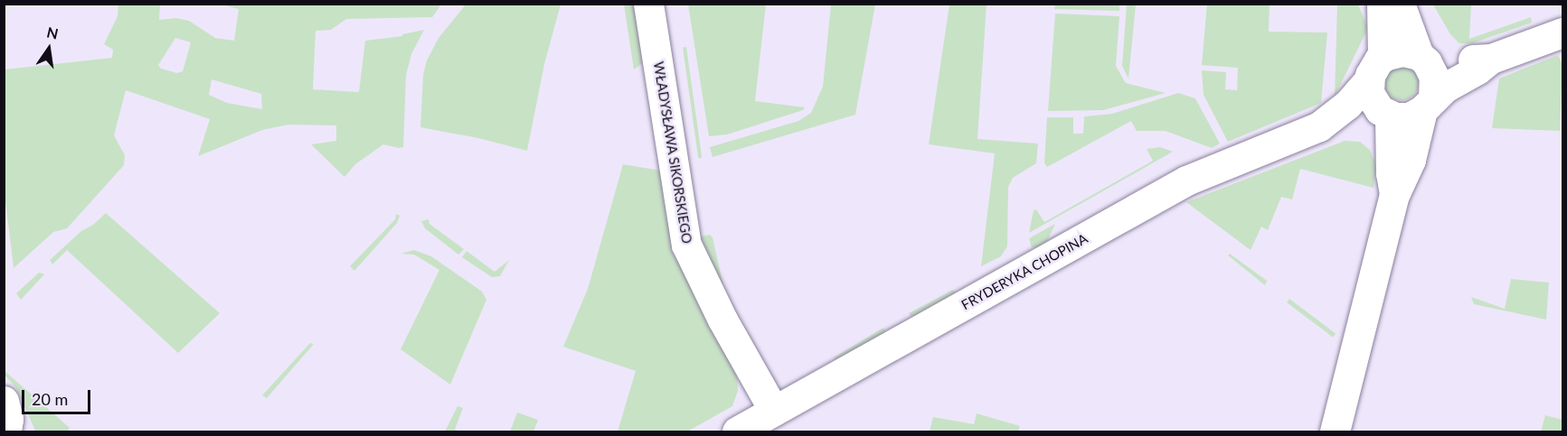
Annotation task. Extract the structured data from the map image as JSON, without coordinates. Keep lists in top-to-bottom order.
{
  "streets": {
    "street": ["WŁADYSŁAWA SIKORSKIEGO", "FRYDERYKA CHOPINA"]
  },
  "crossings": [
    ["WŁADYSŁAWA SIKORSKIEGO", "FRYDERYKA CHOPINA"]
  ],
  "scale_bar": "20 m",
  "north": "top"
}
